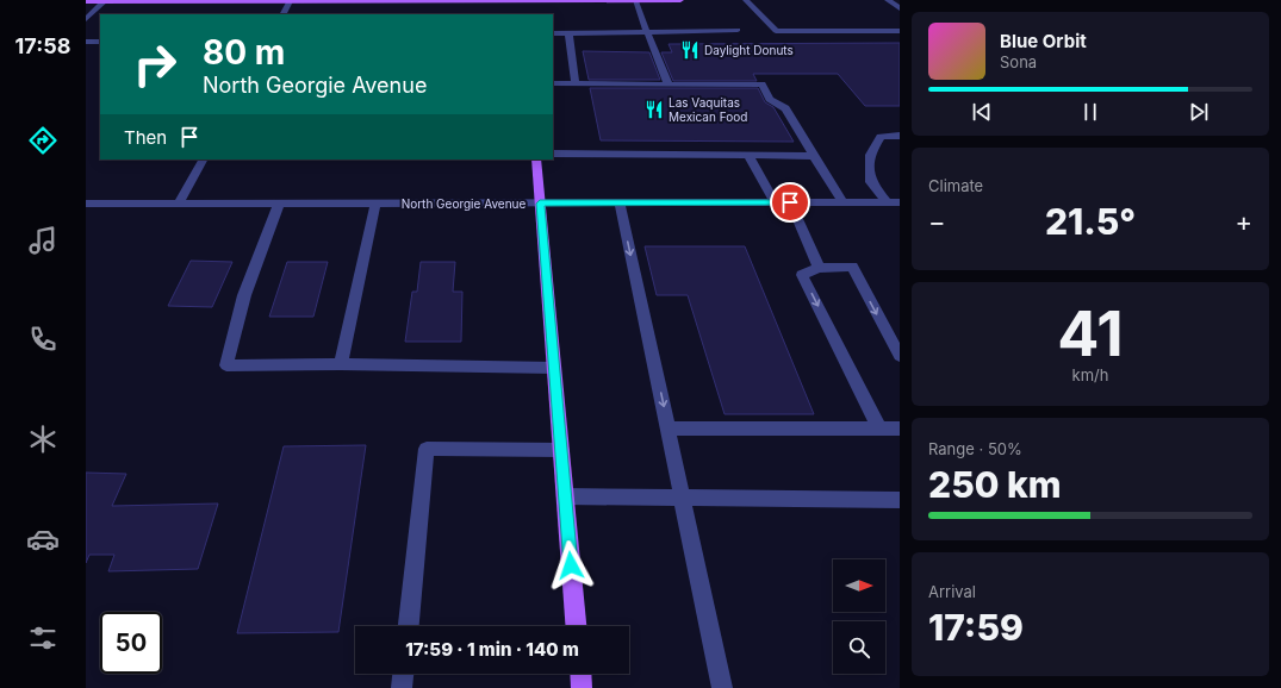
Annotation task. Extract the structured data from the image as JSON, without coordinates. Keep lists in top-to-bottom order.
{
  "streets": {
    "street": ["North Georgie Avenue"]
  },
  "places": {
    "restaurant": ["Daylight Donuts", "Las Vaquitas Mexican Food"]
  },
  "north": "right",
  "page": {
    "tabs": "17:58",
    "turn": ["80 m", "North Georgie Avenue"],
    "song": ["Blue Orbit", "Sona"],
    "then": "Then",
    "tile": [
      "Climate",
      ["41", "km/h"],
      ["Range · 50%", "250 km"],
      ["Arrival", "17:59"]
    ],
    "heat": ["−", "21.5°", "+"],
    "limit": "50",
    "trip": "17:59 · 1 min · 140 m"
  }
}
